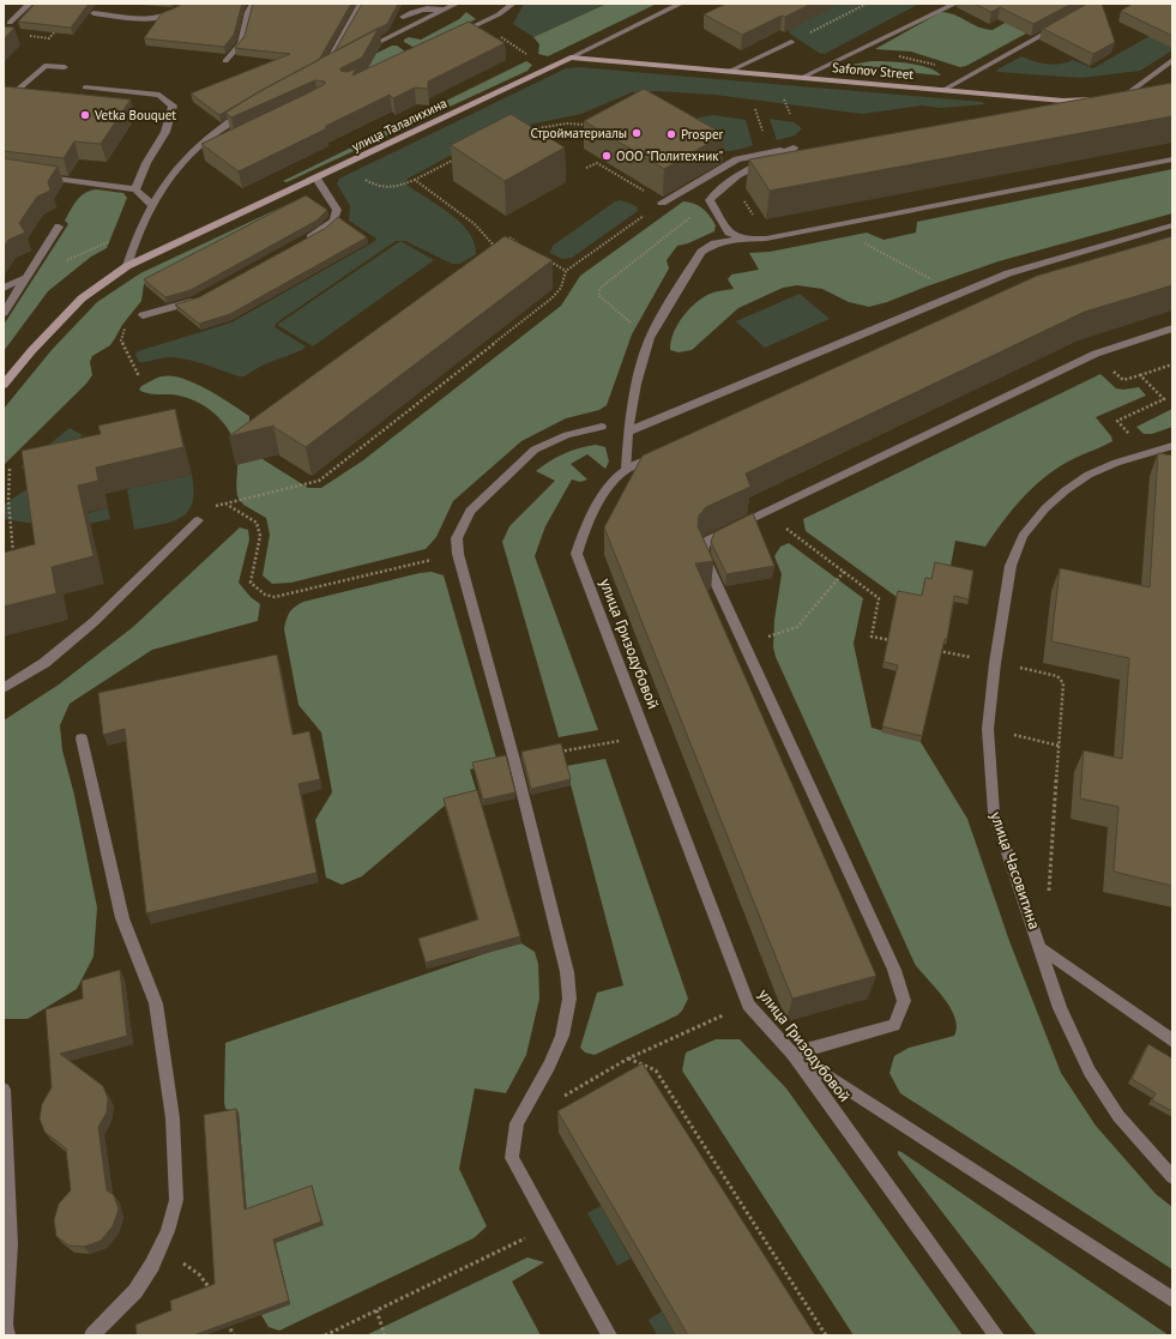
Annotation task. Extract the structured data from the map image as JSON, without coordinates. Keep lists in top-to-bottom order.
{
  "streets": {
    "main road": ["Safonov Street", "улица Талалихина"],
    "street": ["улица Гризодубовой", "улица Часовитина"]
  },
  "crossings": [
    ["Safonov Street", "улица Талалихина"]
  ],
  "places": [
    "Vetka Bouquet",
    "Стройматериалы",
    "Prosper",
    "ООО \"Политехник\""
  ]
}
